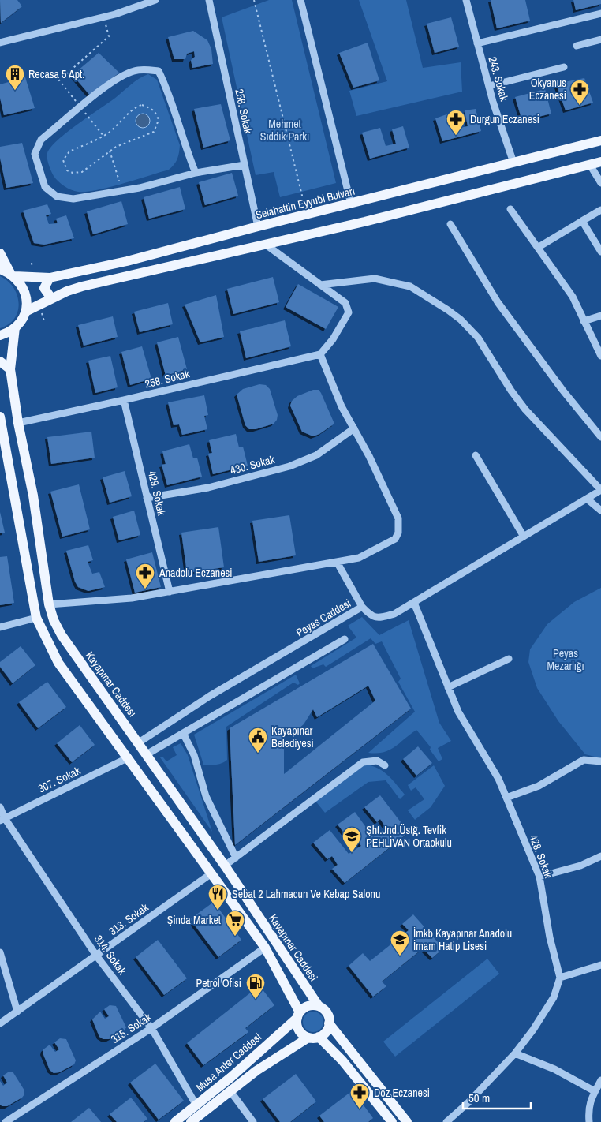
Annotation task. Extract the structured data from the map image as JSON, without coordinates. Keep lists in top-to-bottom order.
{
  "streets": {
    "main road": ["Selahattin Eyyubi Bulvarı", "Kayapınar Caddesi", "Musa Anter Caddesi"],
    "street": [
      "243. Sokak",
      "256. Sokak",
      "258. Sokak",
      "430. Sokak",
      "429. Sokak",
      "Peyas Caddesi",
      "307. Sokak",
      "428. Sokak",
      "313. Sokak",
      "314. Sokak",
      "315. Sokak"
    ]
  },
  "crossings": [
    ["243. Sokak", "Selahattin Eyyubi Bulvarı"],
    ["256. Sokak", "Selahattin Eyyubi Bulvarı"],
    ["258. Sokak", "429. Sokak"],
    ["258. Sokak", "Kayapınar Caddesi"],
    ["430. Sokak", "429. Sokak"],
    ["Peyas Caddesi", "Kayapınar Caddesi"],
    ["Peyas Caddesi", "428. Sokak"],
    ["Kayapınar Caddesi", "Musa Anter Caddesi"],
    ["307. Sokak", "314. Sokak"],
    ["313. Sokak", "314. Sokak"],
    ["314. Sokak", "315. Sokak"],
    ["314. Sokak", "Musa Anter Caddesi"]
  ],
  "parks": ["Mehmet Sıddık Parkı", "Peyas Mezarlığı"],
  "places": {
    "building": ["Recasa 5 Apt."],
    "pharmacy": [
      "Okyanus Eczanesi",
      "Durgun Eczanesi",
      "Anadolu Eczanesi",
      "Doz Eczanesi"
    ],
    "public building": ["Kayapınar Belediyesi"],
    "school or university": ["Şht.Jnd.Üstğ. Tevfik PEHLİVAN Ortaokulu", "İmkb Kayapınar Anadolu İmam Hatip Lisesi"],
    "restaurant": ["Sebat 2 Lahmacun Ve Kebap Salonu"],
    "supermarket": ["Şinda Market"],
    "fuel station": ["Petrol Ofisi"]
  },
  "scale_bar": "50 m"
}
